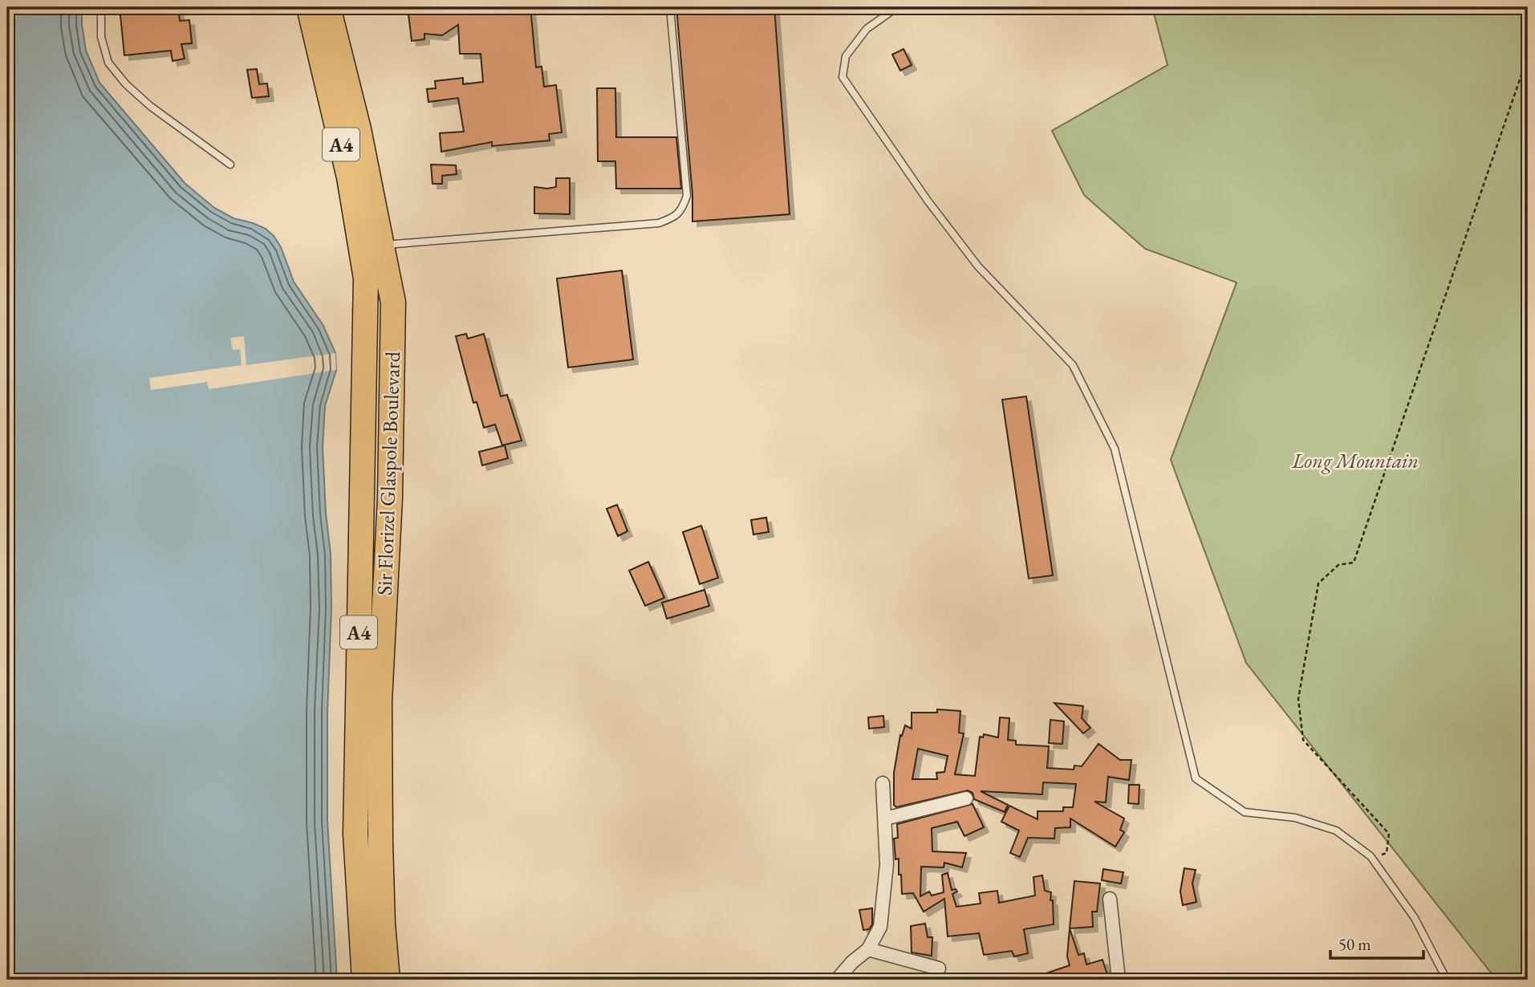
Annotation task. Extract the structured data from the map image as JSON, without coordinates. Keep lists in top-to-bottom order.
{
  "streets": {
    "highway": ["A4", "Sir Florizel Glaspole Boulevard"]
  },
  "parks": ["Long Mountain"],
  "scale_bar": "50 m"
}
